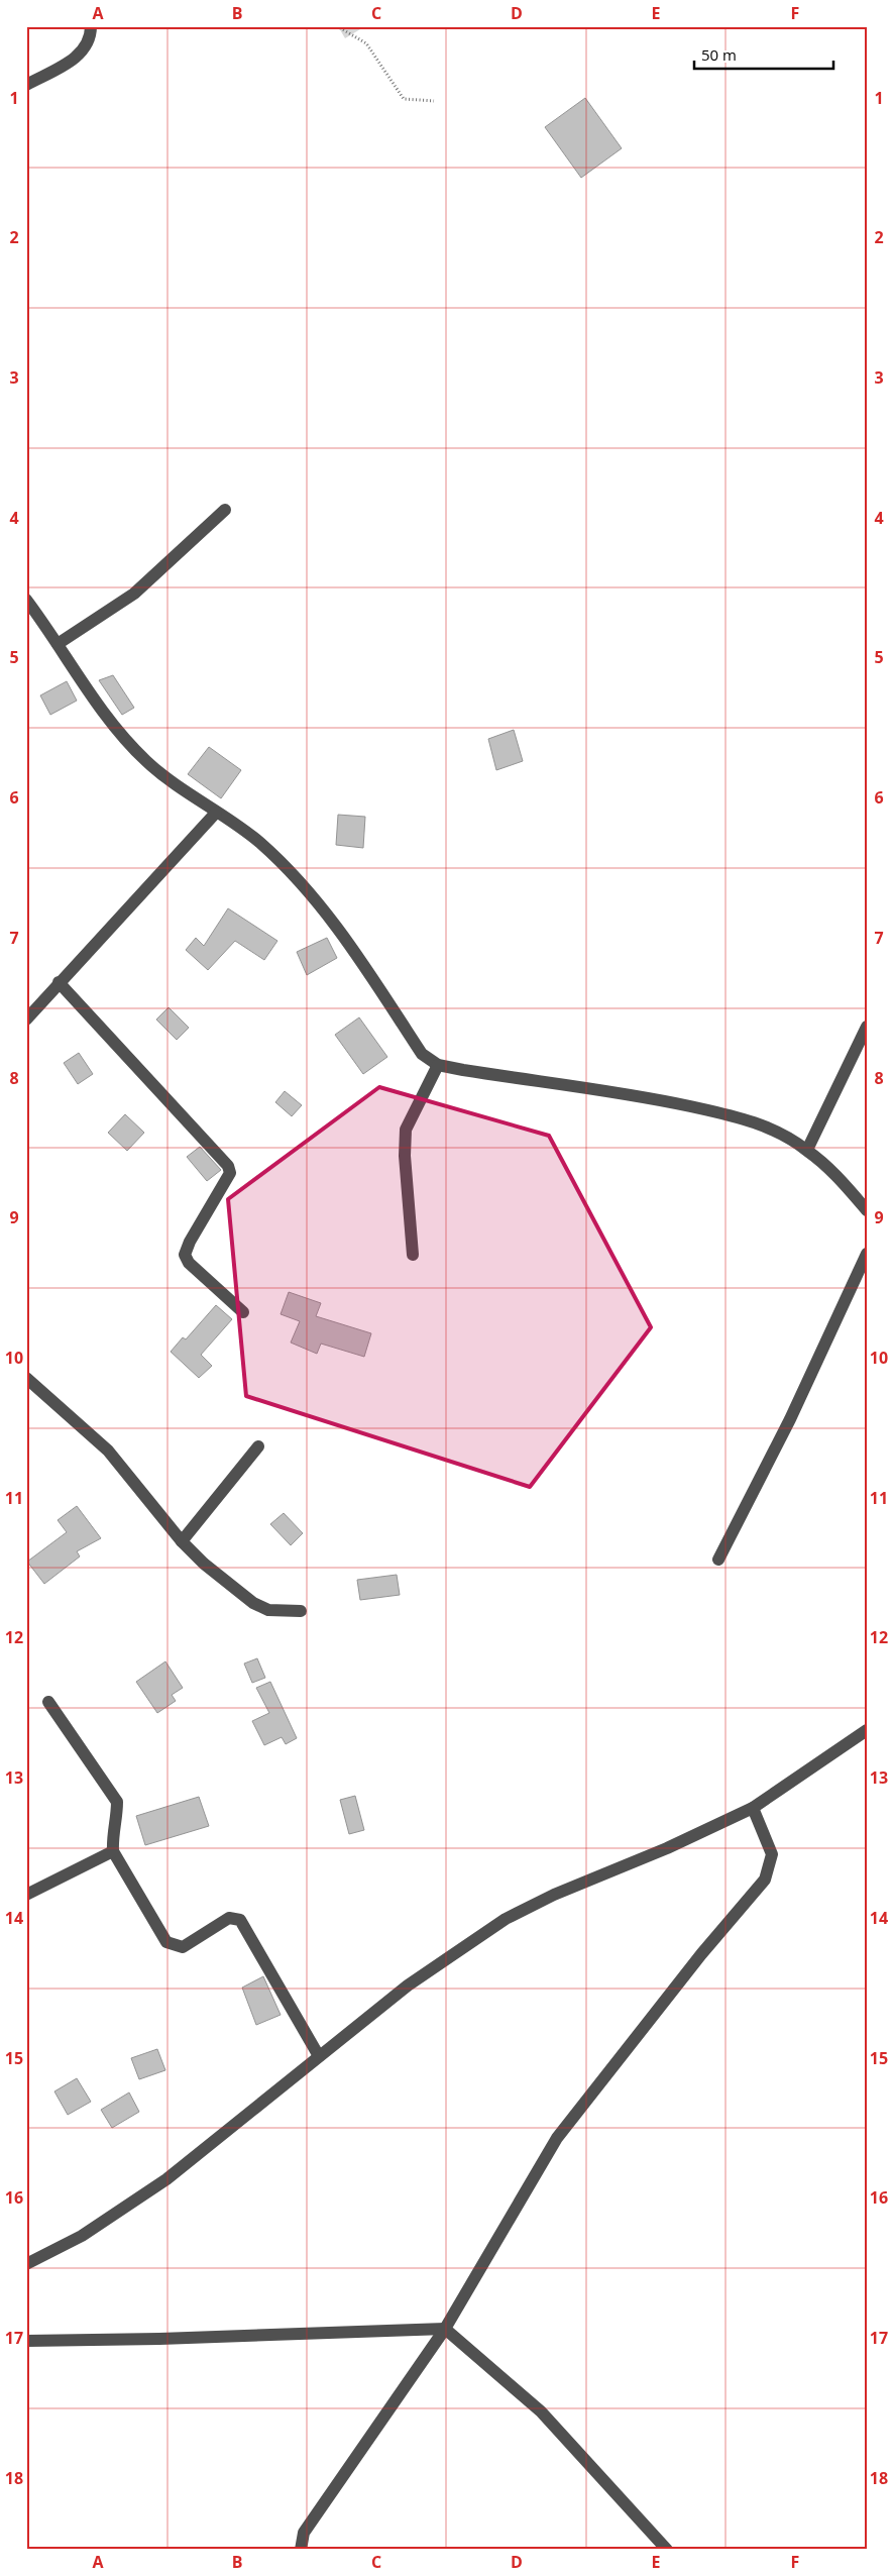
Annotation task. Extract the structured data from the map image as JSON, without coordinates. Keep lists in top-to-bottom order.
{
  "scale_bar": "50 m",
  "grid": {
    "columns": [
      "A",
      "B",
      "C",
      "D",
      "E",
      "F"
    ],
    "rows": [
      "1",
      "2",
      "3",
      "4",
      "5",
      "6",
      "7",
      "8",
      "9",
      "10",
      "11",
      "12",
      "13",
      "14",
      "15",
      "16",
      "17",
      "18"
    ]
  }
}
